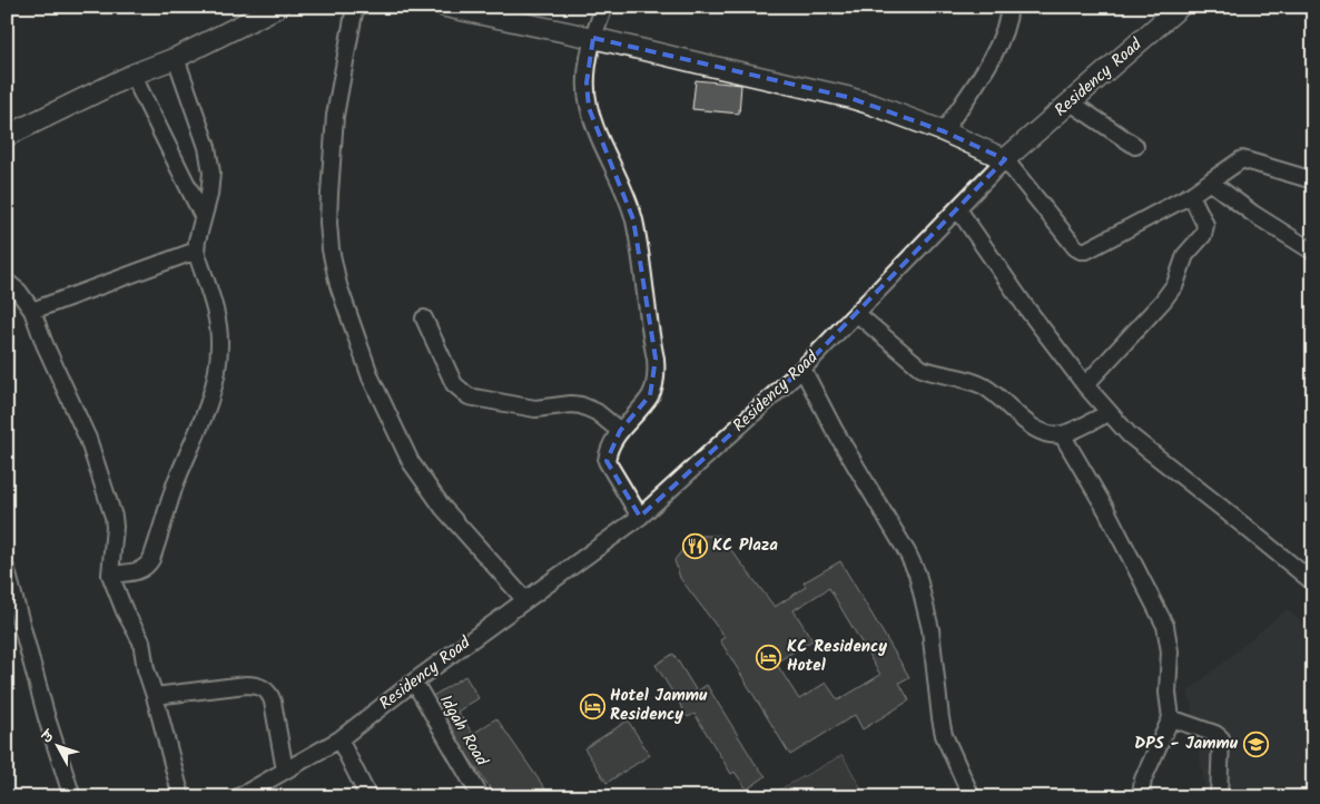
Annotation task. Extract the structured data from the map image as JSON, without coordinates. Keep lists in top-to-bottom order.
{
  "streets": {
    "main road": ["Residency Road"],
    "street": ["Idgah Road"]
  },
  "crossings": [
    ["Residency Road", "Idgah Road"]
  ],
  "places": {
    "restaurant": ["KC Plaza"],
    "hotel": ["KC Residency Hotel", "Hotel Jammu Residency"],
    "school or university": ["DPS - Jammu"]
  },
  "north": "top left"
}
